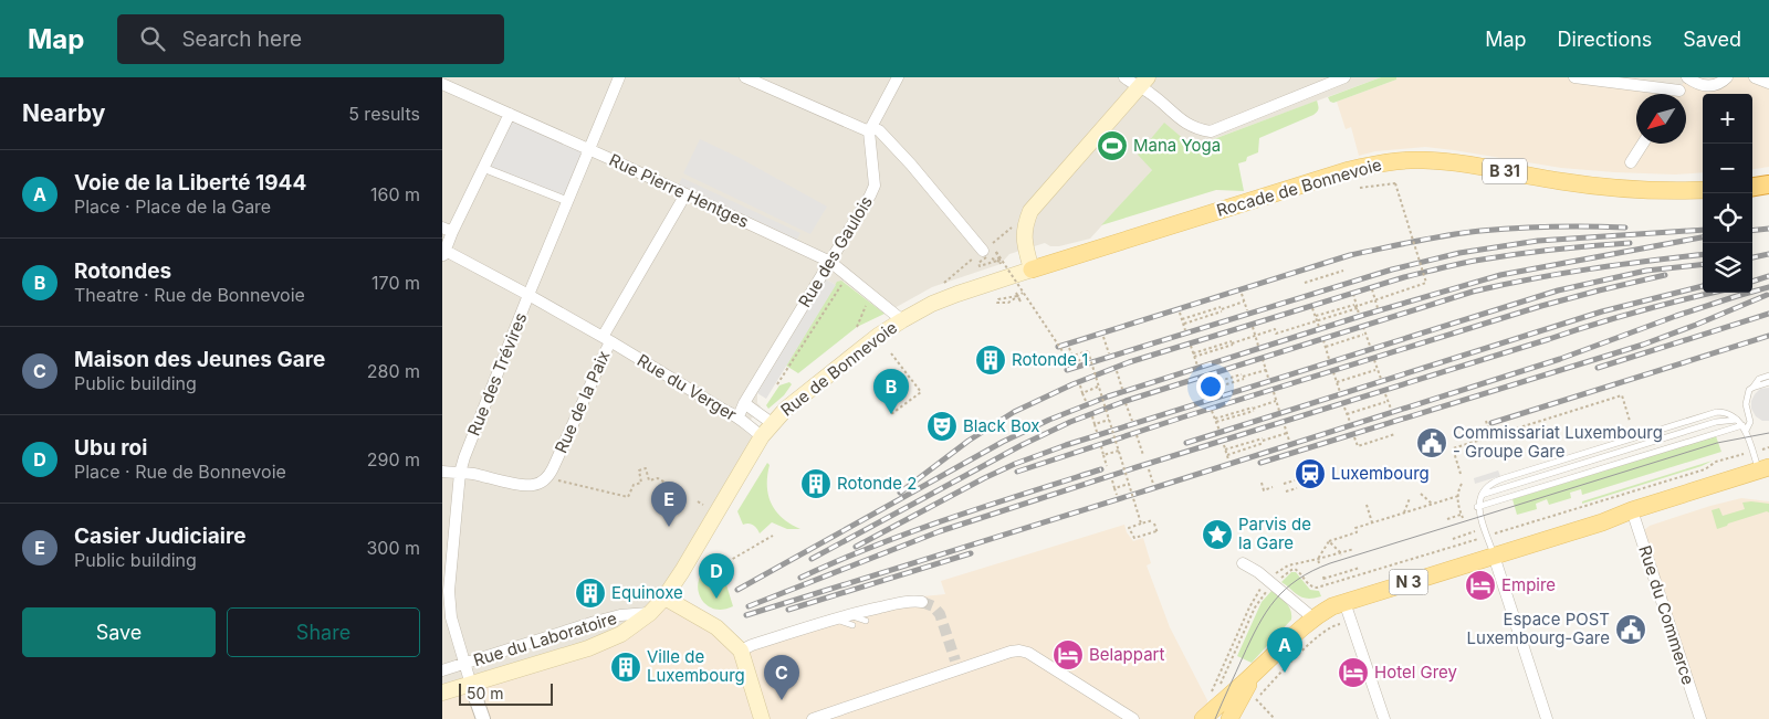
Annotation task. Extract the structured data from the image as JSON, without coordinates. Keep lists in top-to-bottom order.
{
  "streets": {
    "main road": [
      "B 31",
      "Rocade de Bonnevoie",
      "Rue de Bonnevoie",
      "N 3",
      "Rue du Laboratoire"
    ],
    "street": [
      "Rue Pierre Hentges",
      "Rue des Gaulois",
      "Rue des Trévires",
      "Rue du Verger",
      "Rue de la Paix",
      "Rue du Commerce"
    ]
  },
  "crossings": [
    ["Rocade de Bonnevoie", "Rue de Bonnevoie"],
    ["Rue Pierre Hentges", "Rue des Gaulois"],
    ["Rue Pierre Hentges", "Rue de Bonnevoie"],
    ["Rue Pierre Hentges", "Rue des Trévires"],
    ["Rue Pierre Hentges", "Rue de la Paix"],
    ["Rue des Gaulois", "Rue du Verger"],
    ["Rue de Bonnevoie", "Rue du Verger"],
    ["Rue de Bonnevoie", "Rue du Laboratoire"],
    ["Rue des Trévires", "Rue du Verger"],
    ["Rue des Trévires", "Rue du Laboratoire"],
    ["Rue du Verger", "Rue de la Paix"],
    ["N 3", "Rue du Commerce"]
  ],
  "places": {
    "sports": ["Mana Yoga"],
    "building": [
      "Rotonde 1",
      "Rotonde 2",
      "Equinoxe",
      "Ville de Luxembourg"
    ],
    "theatre": ["Black Box"],
    "public building": ["Commissariat Luxembourg - Groupe Gare", "Espace POST Luxembourg-Gare"],
    "station": ["Luxembourg"],
    "place": ["Parvis de la Gare"],
    "hotel": ["Empire", "Belappart", "Hotel Grey"]
  },
  "scale_bar": "50 m",
  "north": "bottom left",
  "page": {
    "header": "Map",
    "search": "Search here",
    "nav": ["Map", "Directions", "Saved"],
    "heading": ["Nearby", "5 results"],
    "map_buttons": ["+", "−"],
    "list": [
      {
        "mark": "A",
        "name": "Voie de la Liberté 1944",
        "note": "Place · Place de la Gare",
        "value": "160 m"
      },
      {
        "mark": "B",
        "name": "Rotondes",
        "note": "Theatre · Rue de Bonnevoie",
        "value": "170 m"
      },
      {
        "mark": "C",
        "name": "Maison des Jeunes Gare",
        "note": "Public building",
        "value": "280 m"
      },
      {
        "mark": "D",
        "name": "Ubu roi",
        "note": "Place · Rue de Bonnevoie",
        "value": "290 m"
      },
      {
        "mark": "E",
        "name": "Casier Judiciaire",
        "note": "Public building",
        "value": "300 m"
      }
    ],
    "pins": [
      "B",
      "E",
      "D",
      "A",
      "C"
    ],
    "buttons": ["Save", "Share"],
    "scale": "50 m"
  }
}
